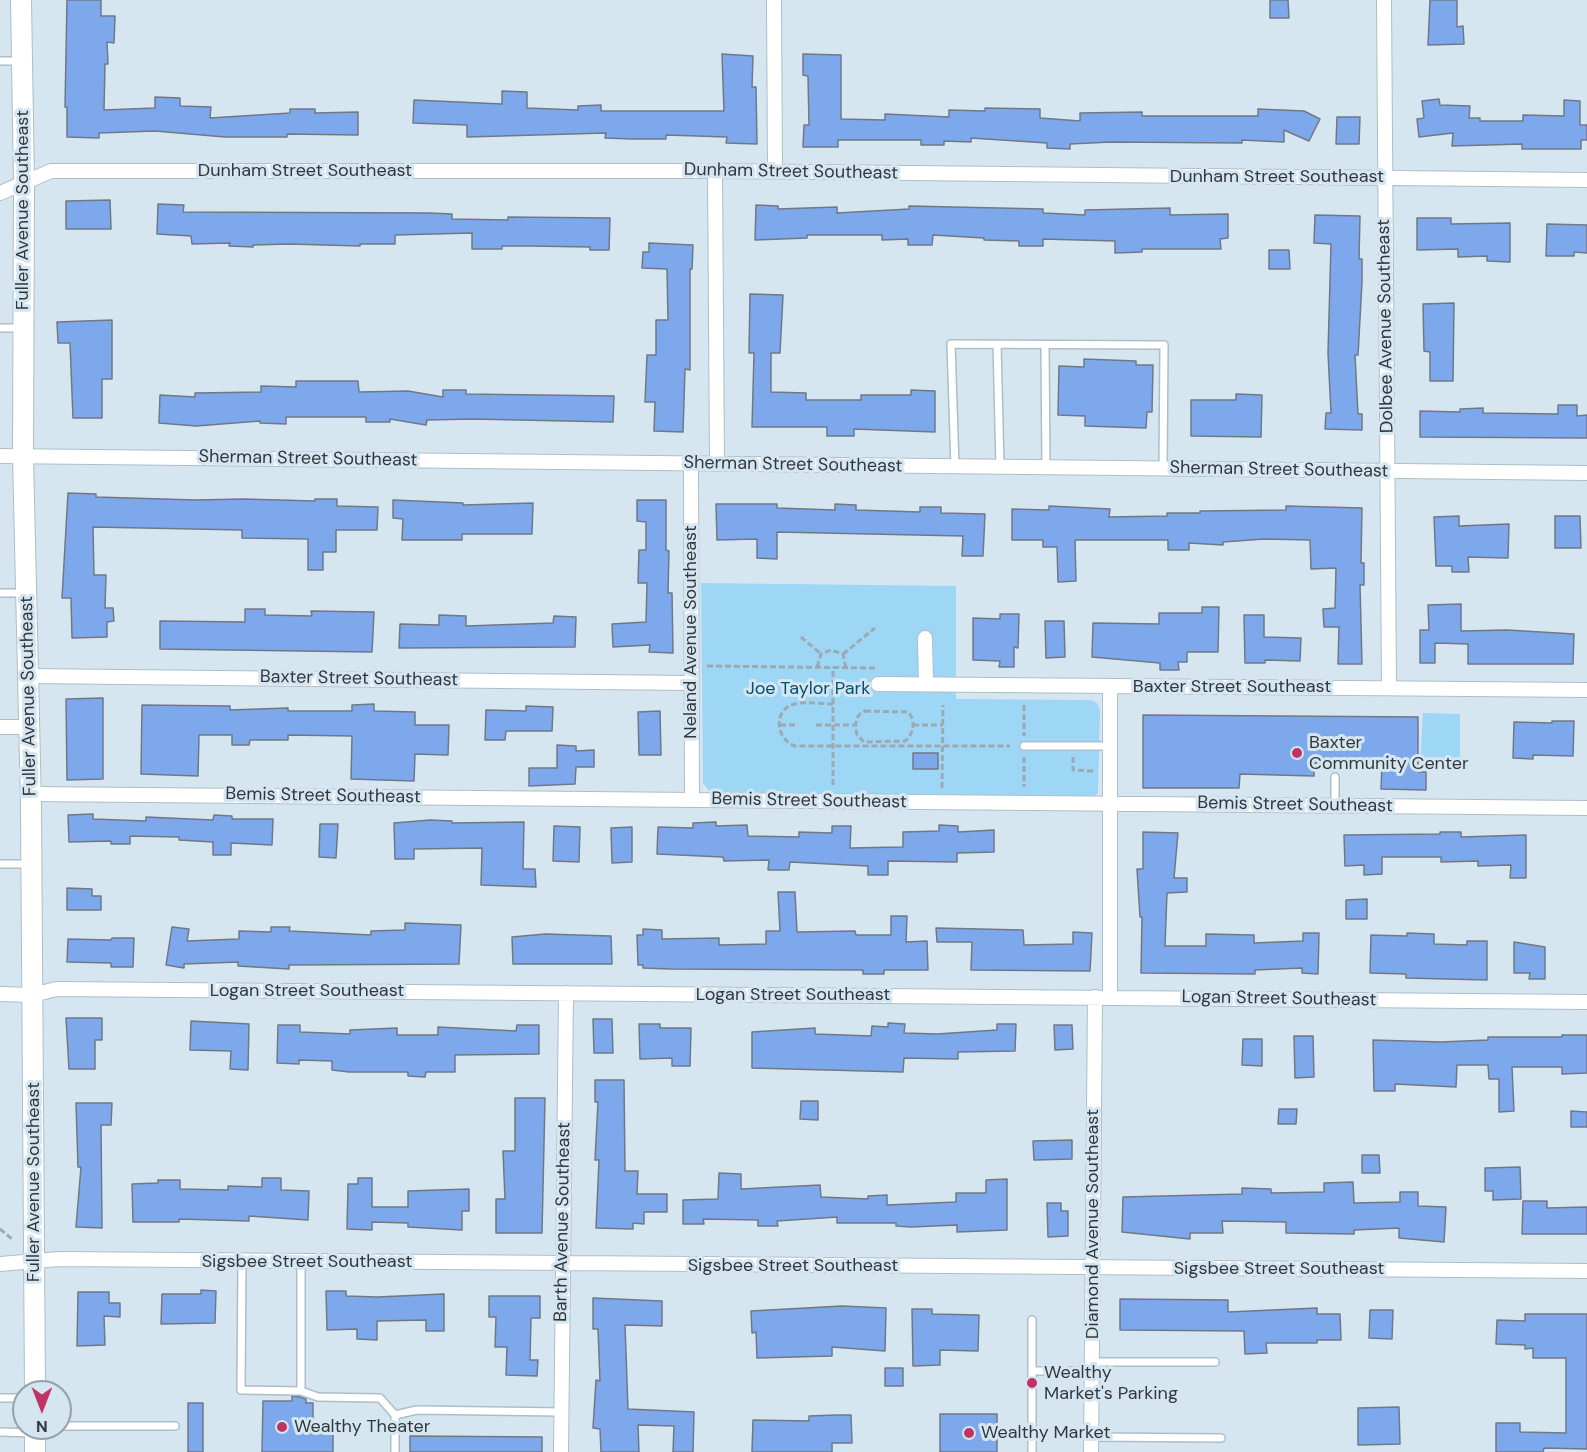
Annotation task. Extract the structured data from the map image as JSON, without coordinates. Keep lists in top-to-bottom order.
{
  "streets": {
    "main road": ["Fuller Avenue Southeast"],
    "street": [
      "Dunham Street Southeast",
      "Dolbee Avenue Southeast",
      "Sherman Street Southeast",
      "Neland Avenue Southeast",
      "Baxter Street Southeast",
      "Bemis Street Southeast",
      "Logan Street Southeast",
      "Barth Avenue Southeast",
      "Diamond Avenue Southeast",
      "Sigsbee Street Southeast"
    ]
  },
  "crossings": [
    ["Dunham Street Southeast", "Fuller Avenue Southeast"],
    ["Dunham Street Southeast", "Dolbee Avenue Southeast"],
    ["Fuller Avenue Southeast", "Sherman Street Southeast"],
    ["Fuller Avenue Southeast", "Baxter Street Southeast"],
    ["Fuller Avenue Southeast", "Bemis Street Southeast"],
    ["Fuller Avenue Southeast", "Logan Street Southeast"],
    ["Fuller Avenue Southeast", "Sigsbee Street Southeast"],
    ["Dolbee Avenue Southeast", "Sherman Street Southeast"],
    ["Dolbee Avenue Southeast", "Baxter Street Southeast"],
    ["Sherman Street Southeast", "Neland Avenue Southeast"],
    ["Neland Avenue Southeast", "Baxter Street Southeast"],
    ["Neland Avenue Southeast", "Bemis Street Southeast"],
    ["Logan Street Southeast", "Barth Avenue Southeast"],
    ["Logan Street Southeast", "Diamond Avenue Southeast"],
    ["Barth Avenue Southeast", "Sigsbee Street Southeast"],
    ["Diamond Avenue Southeast", "Sigsbee Street Southeast"]
  ],
  "parks": ["Joe Taylor Park"],
  "places": [
    "Baxter Community Center",
    "Wealthy Market's Parking",
    "Wealthy Theater",
    "Wealthy Market"
  ],
  "north": "bottom"
}
